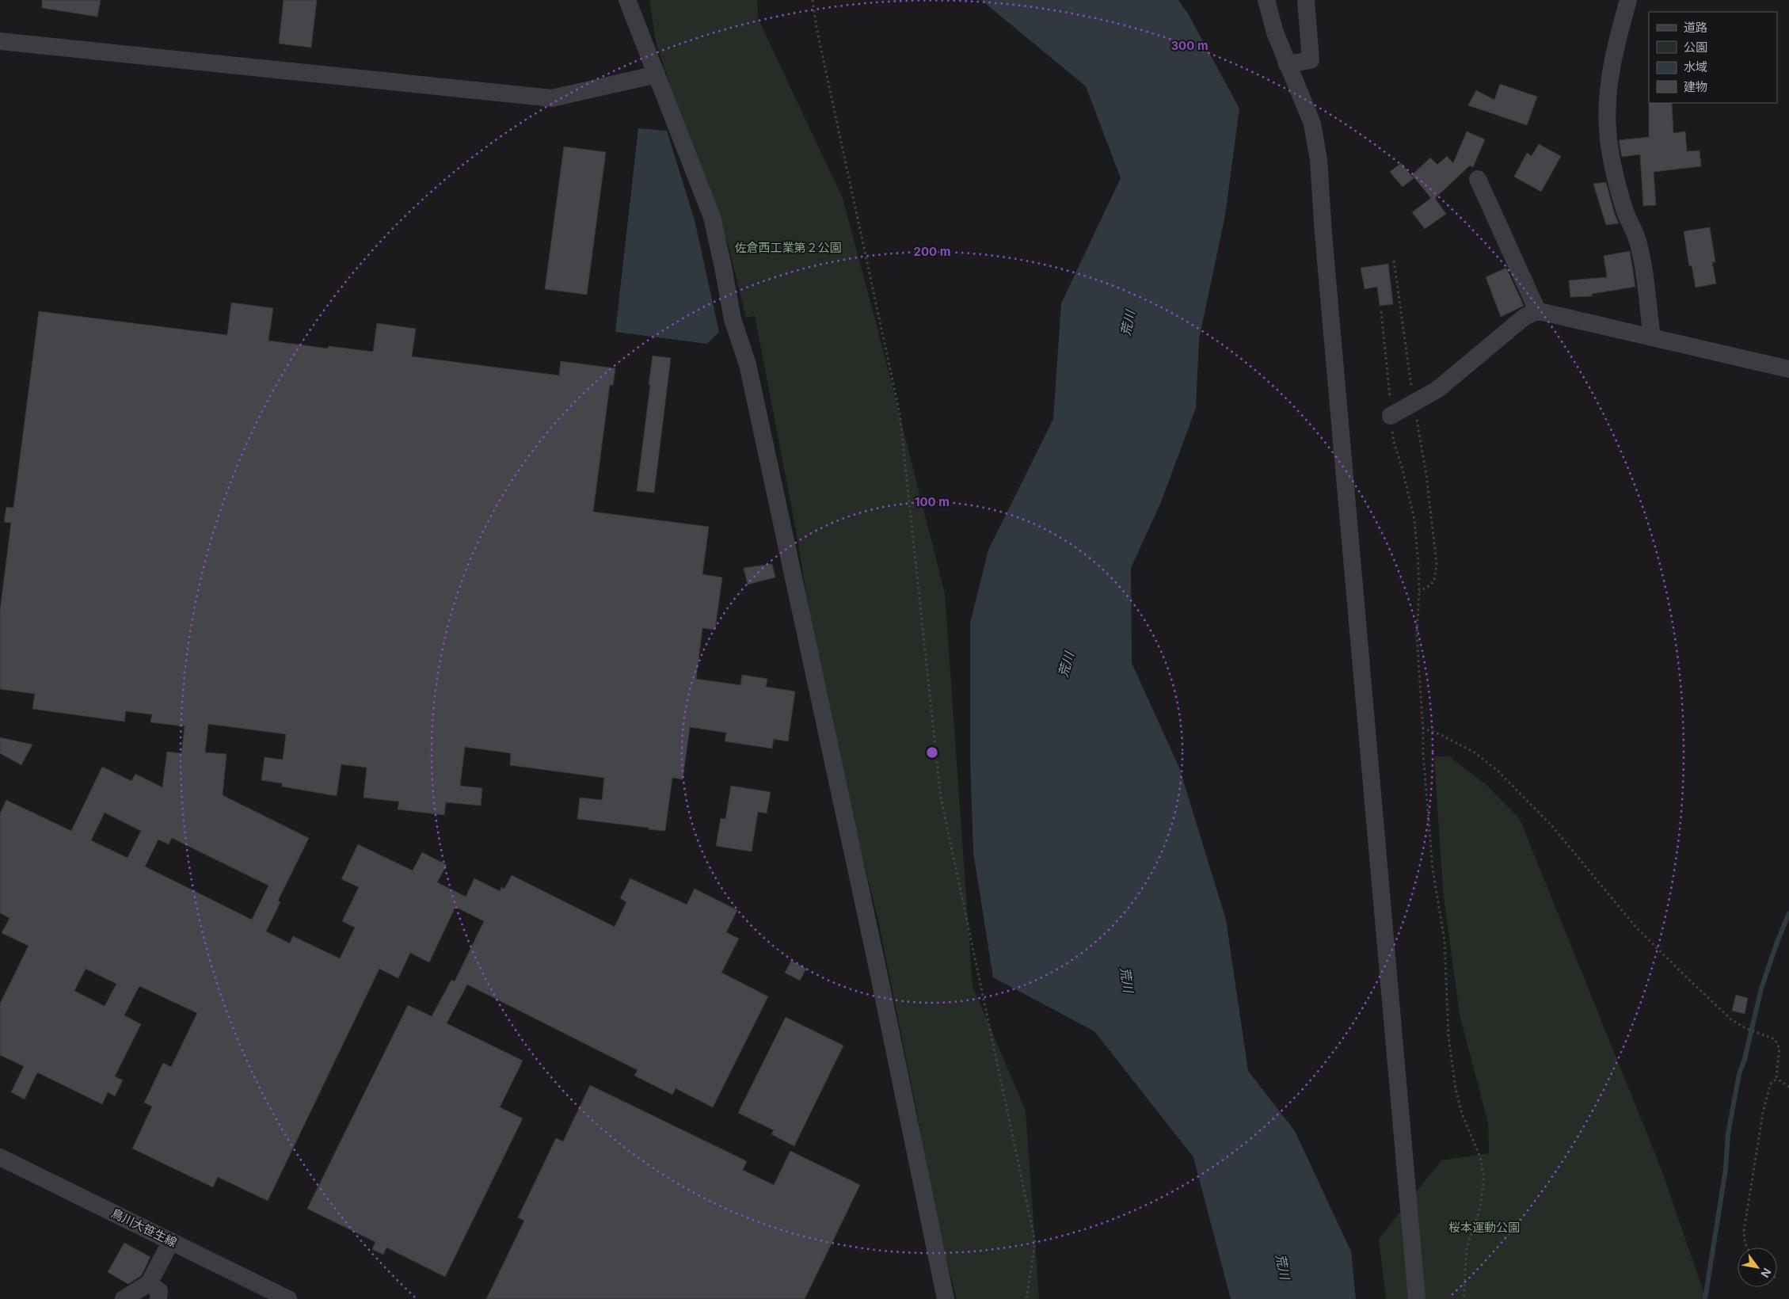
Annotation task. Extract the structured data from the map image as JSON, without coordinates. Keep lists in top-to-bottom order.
{
  "streets": {
    "street": ["鳥川大笹生線"]
  },
  "water": ["荒川"],
  "parks": ["佐倉西工業第２公園", "桜本運動公園"],
  "legend": [
    "道路",
    "公園",
    "水域",
    "建物"
  ],
  "north": "bottom right",
  "rings": ["300 m", "200 m", "100 m"]
}
